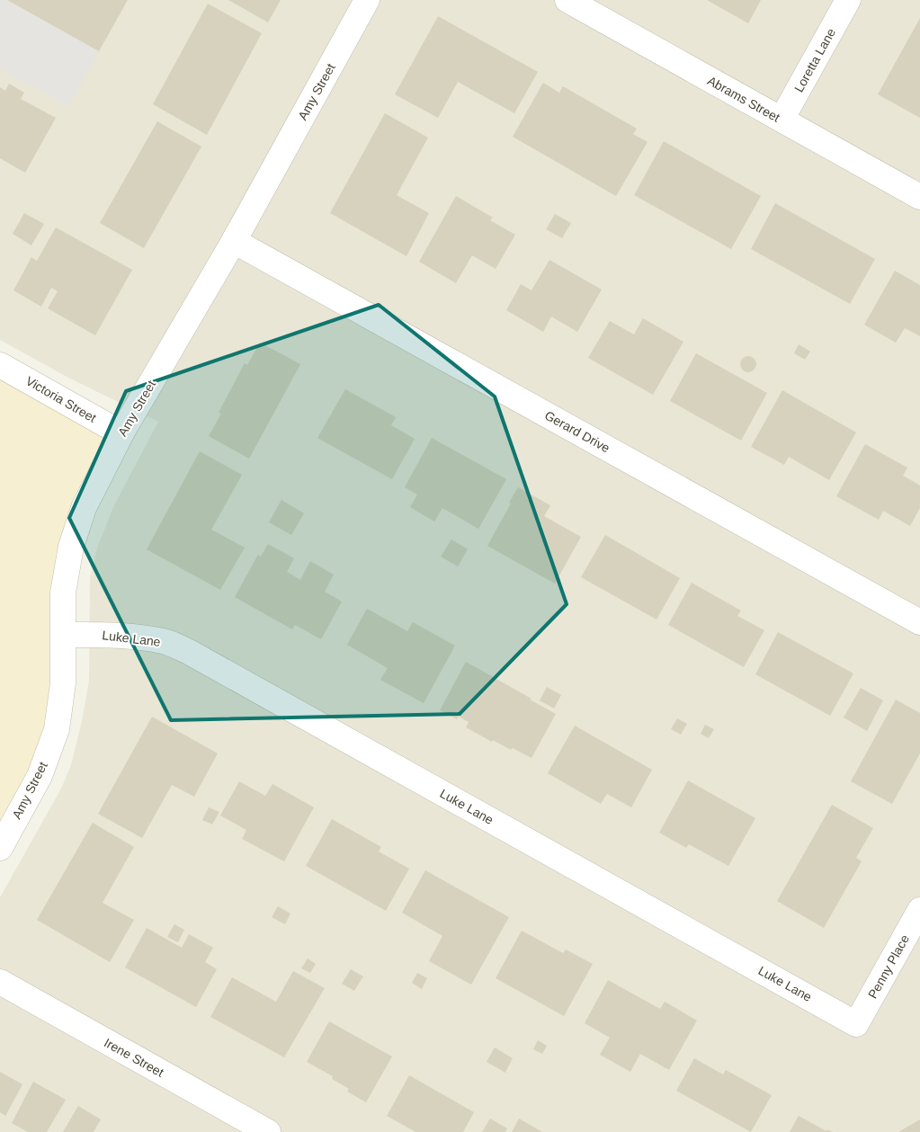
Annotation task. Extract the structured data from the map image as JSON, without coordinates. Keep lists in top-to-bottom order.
{
  "streets": {
    "street": [
      "Loretta Lane",
      "Amy Street",
      "Abrams Street",
      "Victoria Street",
      "Gerard Drive",
      "Luke Lane",
      "Penny Place",
      "Irene Street"
    ]
  },
  "crossings": [
    ["Loretta Lane", "Abrams Street"],
    ["Amy Street", "Victoria Street"],
    ["Amy Street", "Gerard Drive"],
    ["Amy Street", "Luke Lane"],
    ["Luke Lane", "Penny Place"]
  ]
}
